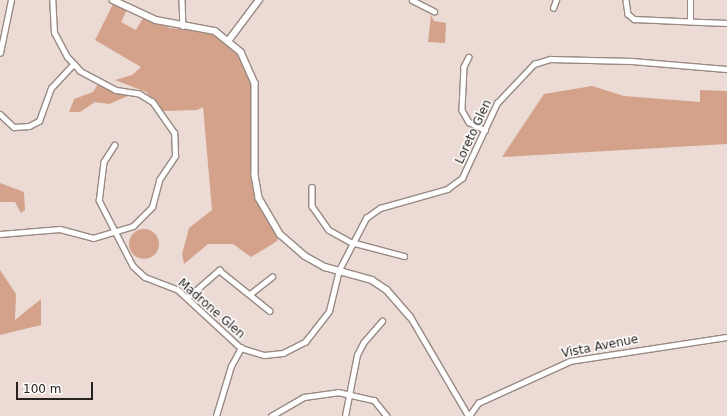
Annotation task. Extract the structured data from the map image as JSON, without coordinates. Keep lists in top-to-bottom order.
{
  "streets": {
    "street": ["Loreto Glen", "Madrone Glen", "Vista Avenue"]
  },
  "crossings": [
    ["Loreto Glen", "Madrone Glen"]
  ],
  "scale_bar": "100 m"
}
